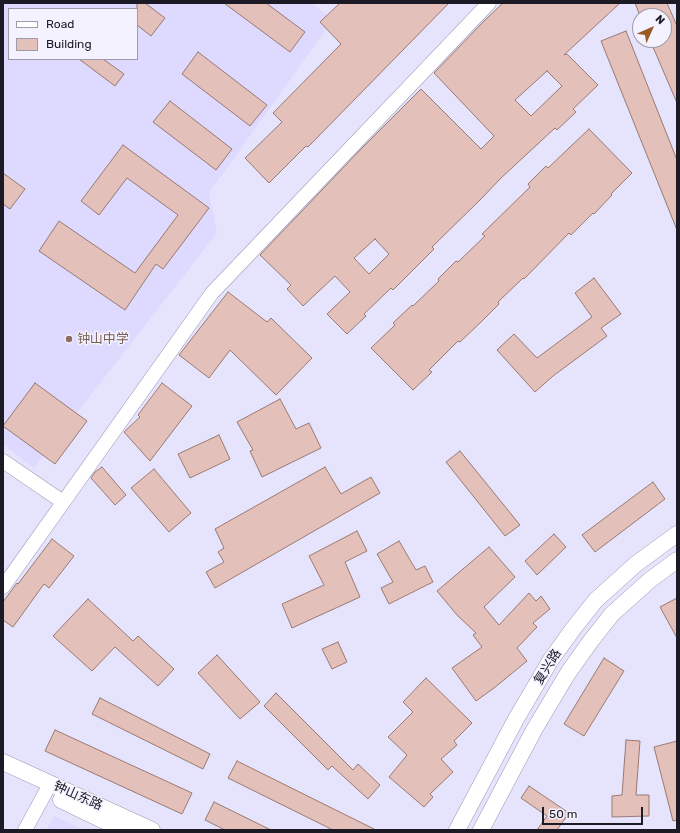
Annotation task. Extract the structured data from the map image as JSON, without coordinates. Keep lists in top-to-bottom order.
{
  "streets": {
    "main road": ["复兴路", "钟山东路"]
  },
  "places": ["钟山中学"],
  "legend": ["Road", "Building"],
  "scale_bar": "50 m",
  "north": "top right"
}
